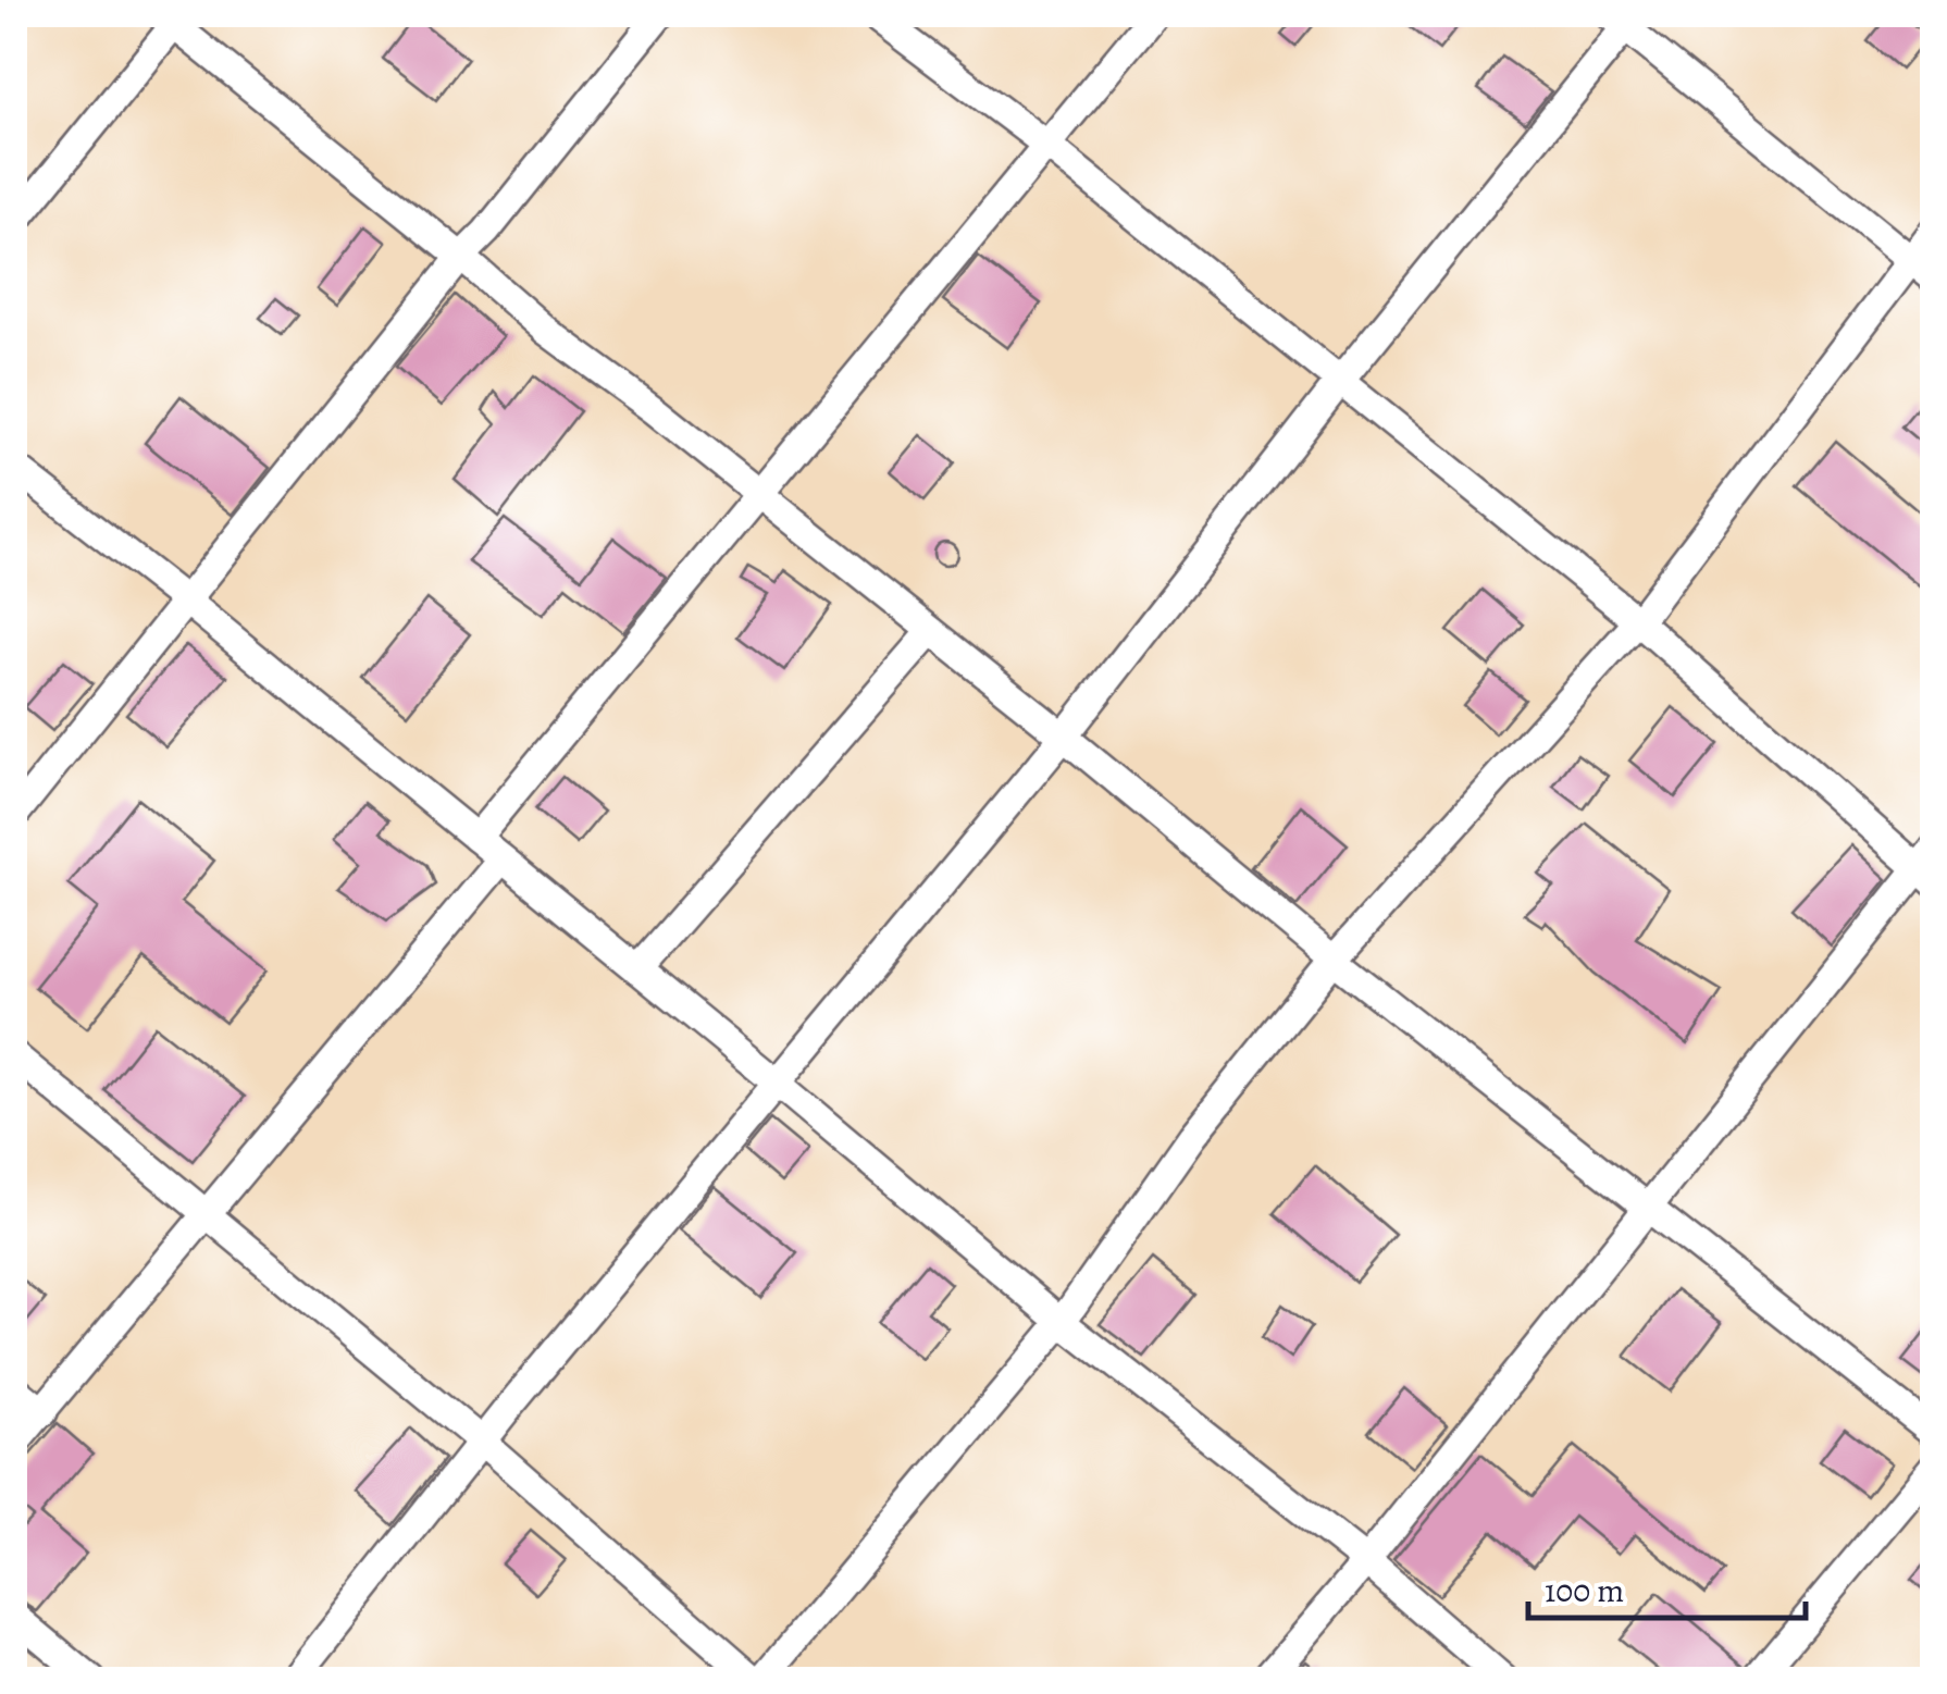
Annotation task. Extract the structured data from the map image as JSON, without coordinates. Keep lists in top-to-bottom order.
{
  "scale_bar": "100 m"
}
